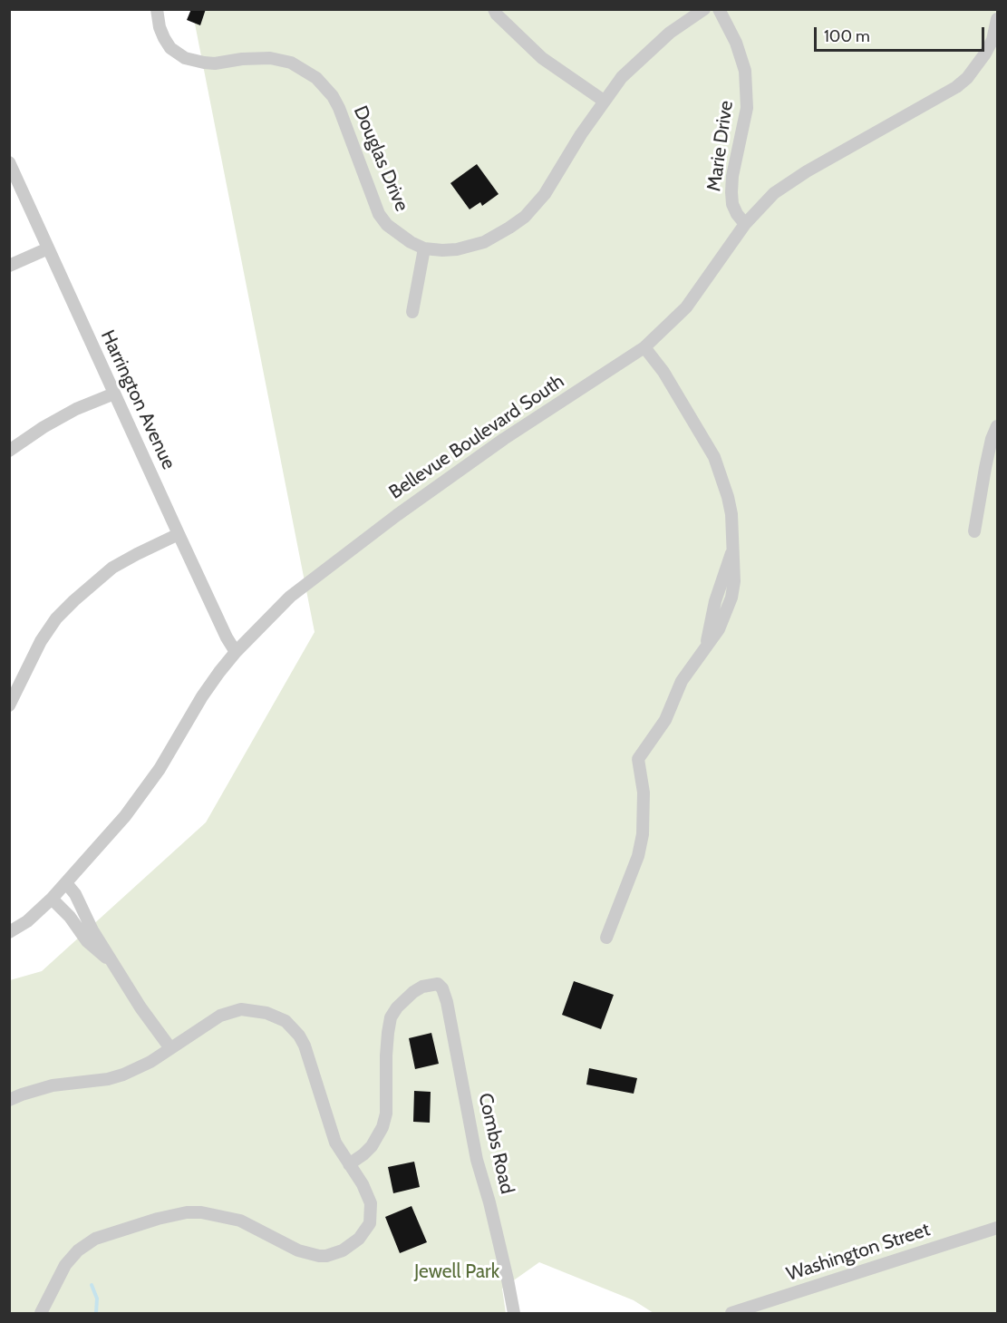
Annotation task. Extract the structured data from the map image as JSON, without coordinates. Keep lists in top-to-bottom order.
{
  "streets": {
    "street": [
      "Marie Drive",
      "Douglas Drive",
      "Harrington Avenue",
      "Bellevue Boulevard South",
      "Combs Road",
      "Washington Street"
    ]
  },
  "crossings": [
    ["Marie Drive", "Bellevue Boulevard South"],
    ["Harrington Avenue", "Bellevue Boulevard South"]
  ],
  "parks": ["Jewell Park"],
  "scale_bar": "100 m"
}
